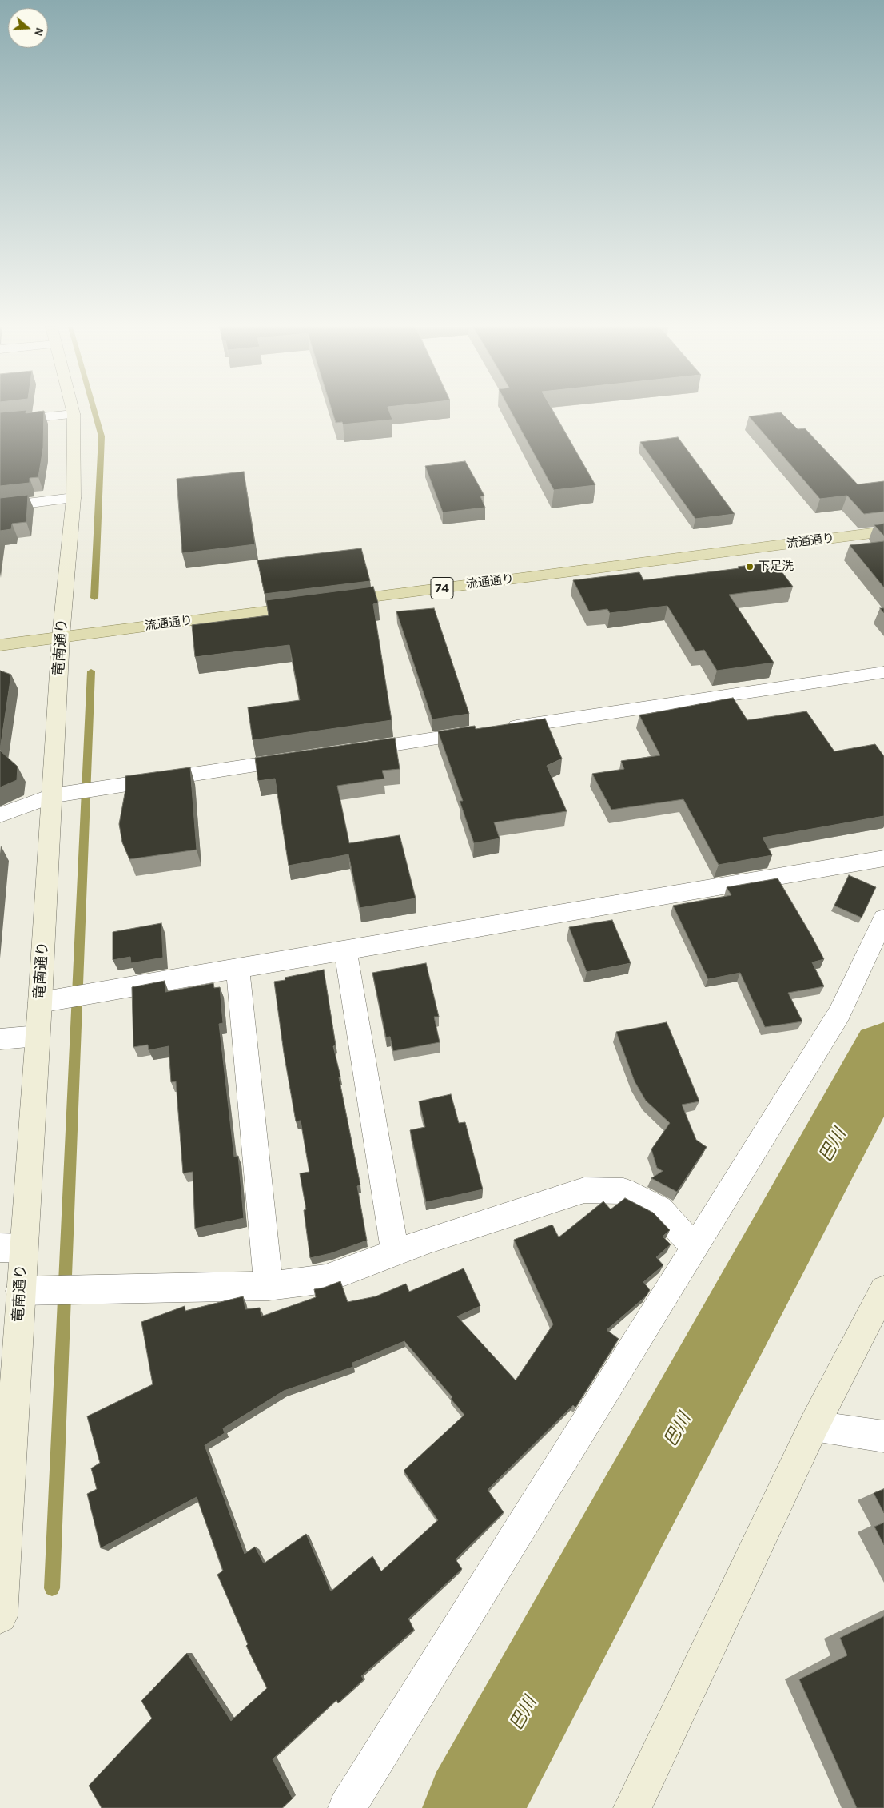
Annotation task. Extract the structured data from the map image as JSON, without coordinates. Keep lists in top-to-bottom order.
{
  "streets": {
    "main road": ["流通通り", "74"],
    "street": ["竜南通り"]
  },
  "crossings": [
    ["流通通り", "竜南通り"]
  ],
  "water": ["巴川"],
  "places": ["下足洗"],
  "north": "right"
}
